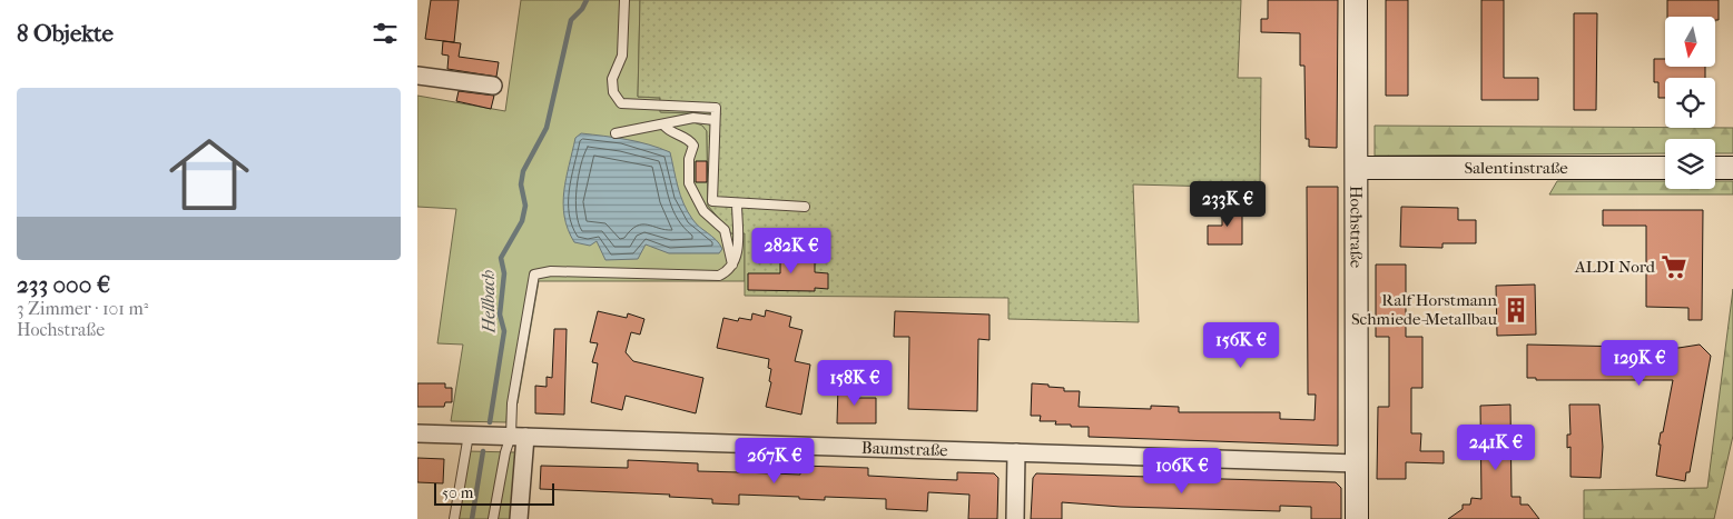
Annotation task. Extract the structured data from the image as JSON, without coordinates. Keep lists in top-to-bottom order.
{
  "streets": {
    "street": ["Salentinstraße", "Hochstraße", "Baumstraße"]
  },
  "crossings": [
    ["Salentinstraße", "Hochstraße"],
    ["Hochstraße", "Baumstraße"]
  ],
  "water": ["Hellbach"],
  "places": {
    "supermarket": ["ALDI Nord"],
    "building": ["Ralf Horstmann Schmiede-Metallbau"]
  },
  "scale_bar": "50 m",
  "north": "bottom",
  "page": {
    "heading": "8 Objekte",
    "list": [
      {
        "name": "233 000 €",
        "note": "3 Zimmer · 101 m² · Hochstraße"
      }
    ],
    "price": [
      "233K €",
      "282K €",
      "156K €",
      "129K €",
      "158K €",
      "241K €",
      "267K €",
      "106K €"
    ],
    "scale": "50 m"
  }
}
